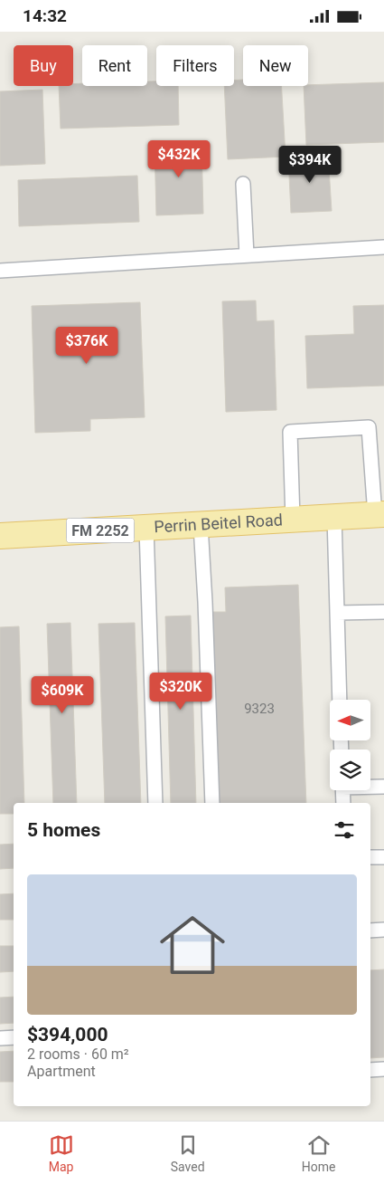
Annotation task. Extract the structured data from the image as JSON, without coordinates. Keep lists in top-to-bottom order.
{
  "streets": {
    "main road": ["Perrin Beitel Road", "FM 2252"]
  },
  "house_numbers": ["9323"],
  "north": "left",
  "page": {
    "status": "14:32",
    "chip": [
      "Buy",
      "Rent",
      "Filters",
      "New"
    ],
    "price": [
      "$432K",
      "$394K",
      "$376K",
      "$320K",
      "$609K"
    ],
    "heading": "5 homes",
    "list": [
      {
        "name": "$394,000",
        "note": "2 rooms · 60 m² · Apartment"
      }
    ],
    "tabs": ["Map", "Saved", "Home"]
  }
}
